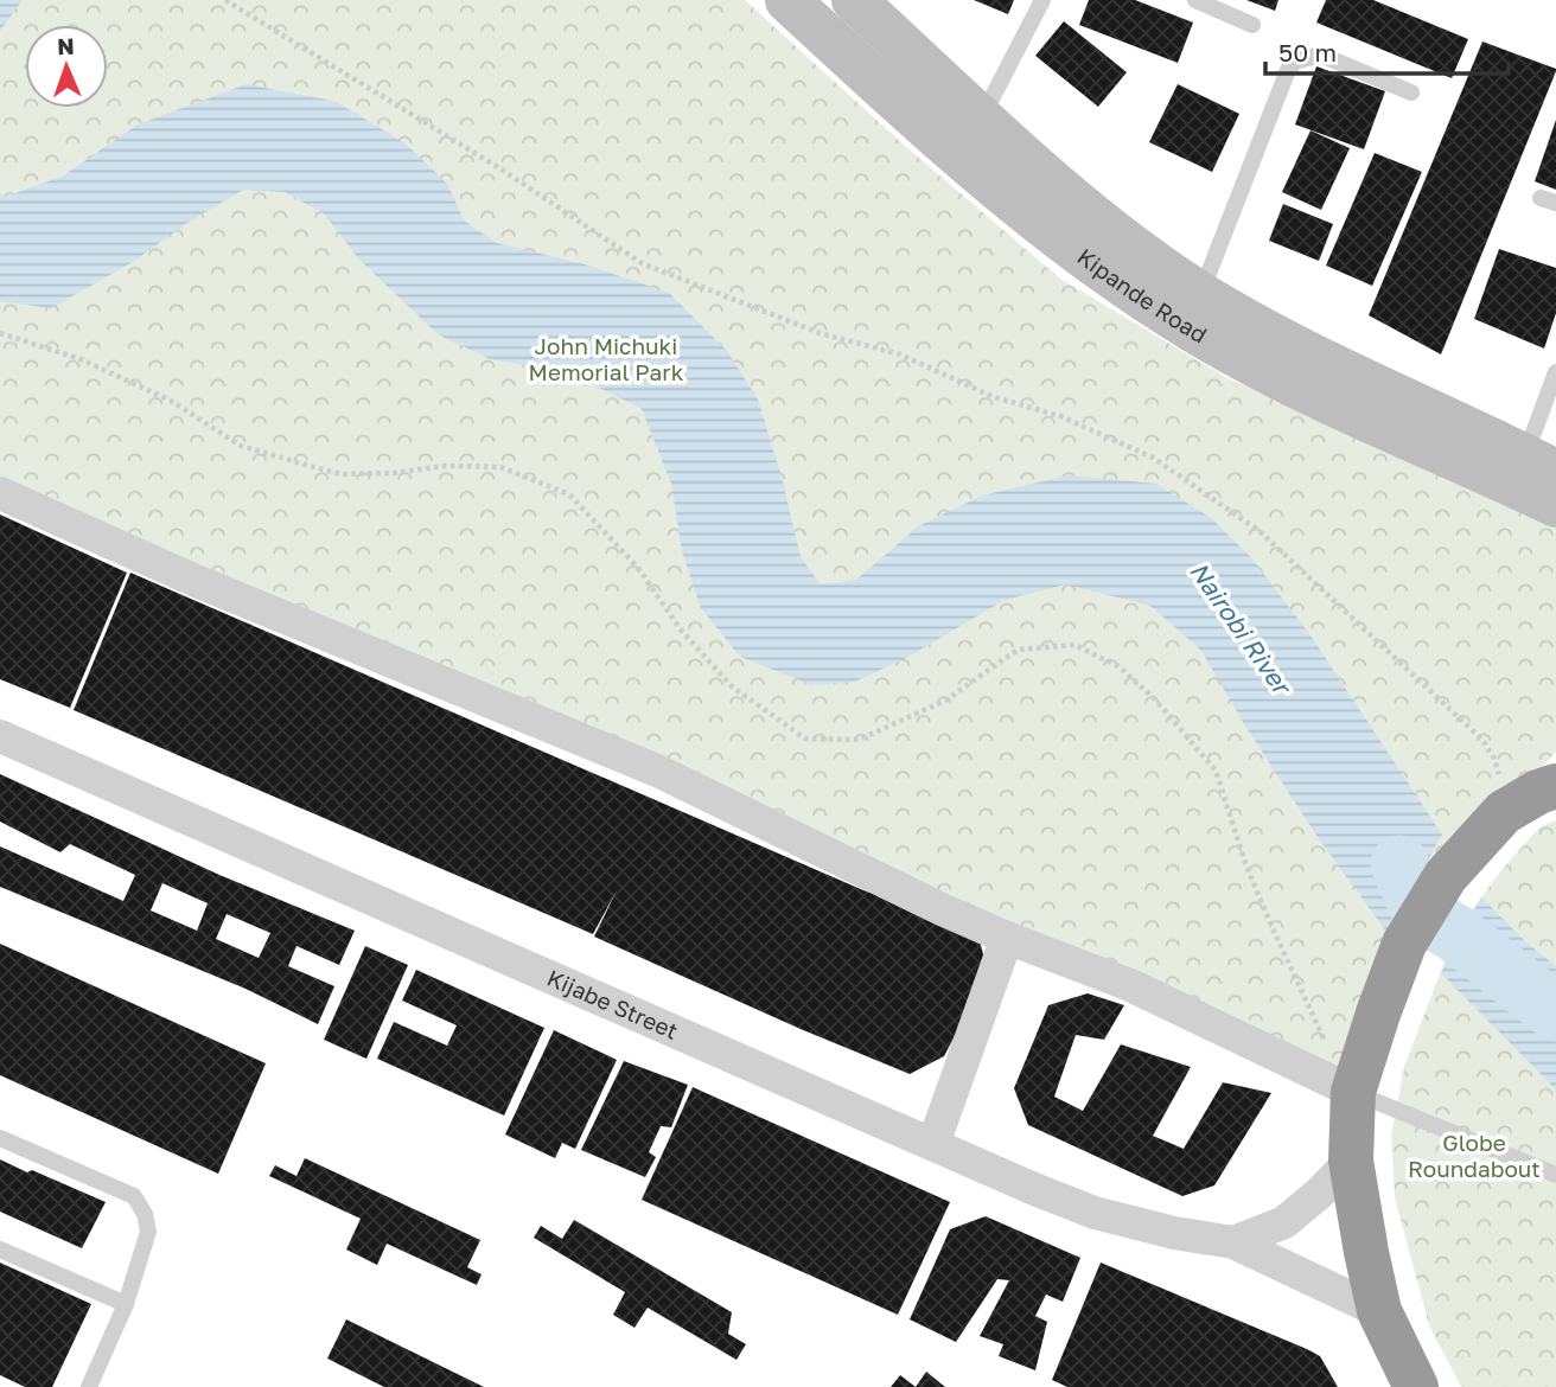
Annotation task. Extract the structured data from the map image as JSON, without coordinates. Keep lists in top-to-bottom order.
{
  "streets": {
    "main road": ["Kipande Road"],
    "street": ["Kijabe Street"]
  },
  "water": ["Nairobi River"],
  "parks": ["John Michuki Memorial Park", "Globe Roundabout"],
  "scale_bar": "50 m",
  "north": "top"
}
